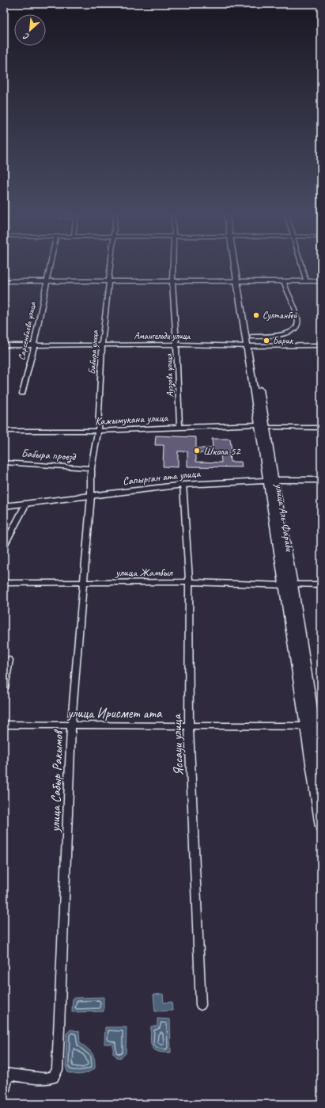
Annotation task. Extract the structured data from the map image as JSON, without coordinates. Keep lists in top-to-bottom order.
{
  "streets": {
    "main road": ["Сапырган ата улица", "улица Аль-Фараби"],
    "street": [
      "Сарсенбаева улица",
      "Амангельди улица",
      "Бабыра улица",
      "Ауэзова улица",
      "Кажымукана улица",
      "Бабыра проезд",
      "улица Жамбыл",
      "улица Ирисмет ата",
      "Яссауи улица",
      "улица Сабыр Ракымов"
    ]
  },
  "crossings": [
    ["Сарсенбаева улица", "Амангельди улица"],
    ["Амангельди улица", "Бабыра улица"],
    ["Амангельди улица", "Ауэзова улица"],
    ["Амангельди улица", "улица Аль-Фараби"],
    ["Бабыра улица", "Кажымукана улица"],
    ["Бабыра улица", "Бабыра проезд"],
    ["Бабыра улица", "Сапырган ата улица"],
    ["Бабыра улица", "улица Сабыр Ракымов"],
    ["Ауэзова улица", "Кажымукана улица"],
    ["Кажымукана улица", "улица Аль-Фараби"],
    ["Сапырган ата улица", "улица Аль-Фараби"],
    ["Сапырган ата улица", "Яссауи улица"],
    ["Сапырган ата улица", "улица Сабыр Ракымов"],
    ["улица Аль-Фараби", "улица Жамбыл"],
    ["улица Аль-Фараби", "улица Ирисмет ата"],
    ["улица Жамбыл", "Яссауи улица"],
    ["улица Жамбыл", "улица Сабыр Ракымов"],
    ["улица Ирисмет ата", "Яссауи улица"],
    ["улица Ирисмет ата", "улица Сабыр Ракымов"]
  ],
  "places": ["Султанбей", "Барик", "Школа 52"],
  "north": "bottom left"
}
